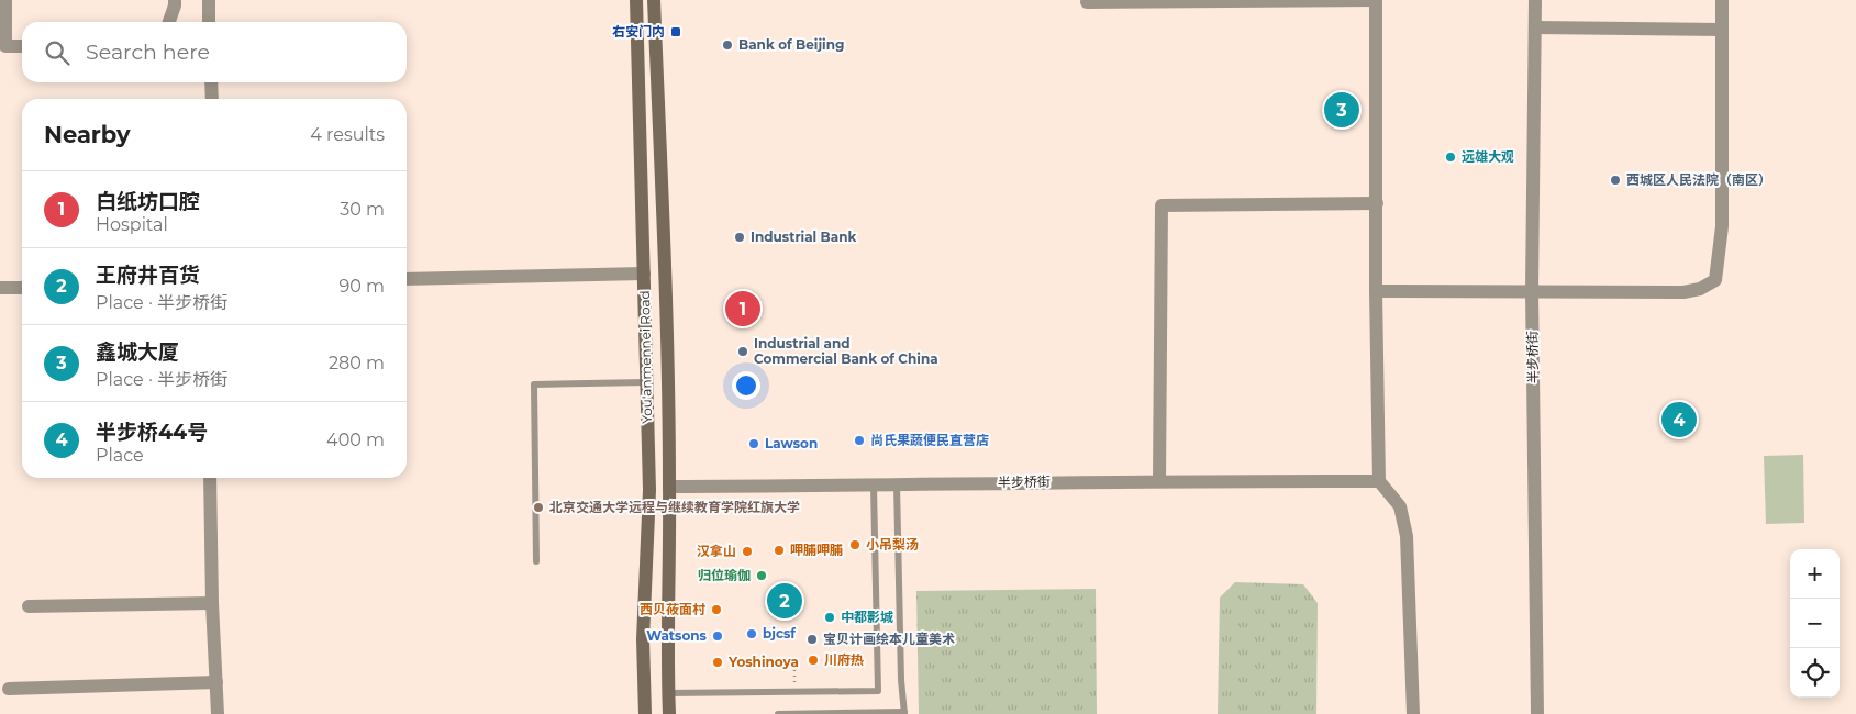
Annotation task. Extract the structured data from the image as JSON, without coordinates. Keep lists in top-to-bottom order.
{
  "streets": {
    "main road": ["You'anmennei Road"],
    "street": ["半步桥街"]
  },
  "crossings": [
    ["You'anmennei Road", "半步桥街"]
  ],
  "places": {
    "transit": ["右安门内"],
    "other": [
      "Bank of Beijing",
      "远雄大观",
      "西城区人民法院（南区）",
      "Industrial Bank",
      "Industrial and Commercial Bank of China",
      "尚氏果蔬便民直营店",
      "Lawson",
      "北京交通大学远程与继续教育学院红旗大学",
      "小吊梨汤",
      "呷脯呷脯",
      "汉拿山",
      "归位瑜伽",
      "西贝莜面村",
      "中都影城",
      "bjcsf",
      "Watsons",
      "宝贝计画绘本儿童美术",
      "川府热",
      "Yoshinoya"
    ]
  },
  "page": {
    "search": "Search here",
    "pins": [
      "3",
      "1",
      "4",
      "2"
    ],
    "heading": ["Nearby", "4 results"],
    "list": [
      {
        "mark": "1",
        "name": "白纸坊口腔",
        "note": "Hospital",
        "value": "30 m"
      },
      {
        "mark": "2",
        "name": "王府井百货",
        "note": "Place · 半步桥街",
        "value": "90 m"
      },
      {
        "mark": "3",
        "name": "鑫城大厦",
        "note": "Place · 半步桥街",
        "value": "280 m"
      },
      {
        "mark": "4",
        "name": "半步桥44号",
        "note": "Place",
        "value": "400 m"
      }
    ],
    "map_buttons": ["+", "−"]
  }
}
